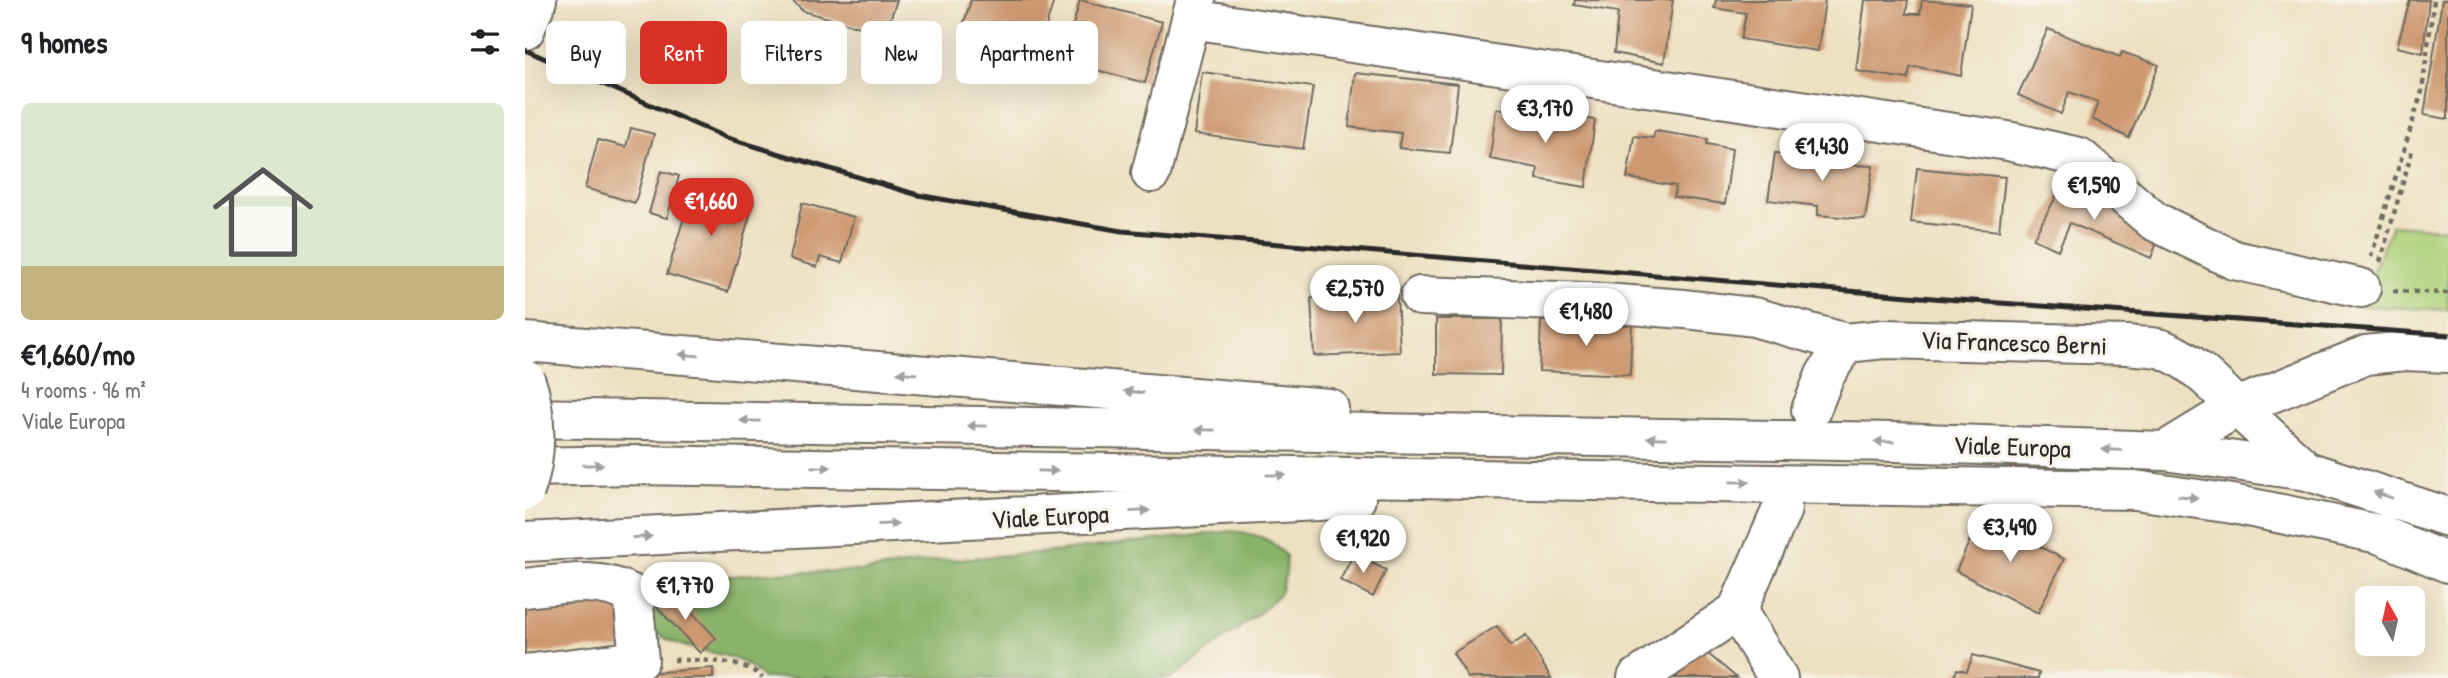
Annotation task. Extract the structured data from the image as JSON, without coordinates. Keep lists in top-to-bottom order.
{
  "streets": {
    "street": ["Via Francesco Berni", "Viale Europa"]
  },
  "crossings": [
    ["Via Francesco Berni", "Viale Europa"]
  ],
  "north": "top",
  "page": {
    "heading": "9 homes",
    "chip": [
      "Buy",
      "Rent",
      "Filters",
      "New",
      "Apartment"
    ],
    "list": [
      {
        "name": "€1,660/mo",
        "note": "4 rooms · 96 m² · Viale Europa"
      }
    ],
    "price": [
      "€3,170",
      "€1,430",
      "€1,590",
      "€1,660",
      "€2,570",
      "€1,480",
      "€3,490",
      "€1,920",
      "€1,770"
    ]
  }
}
